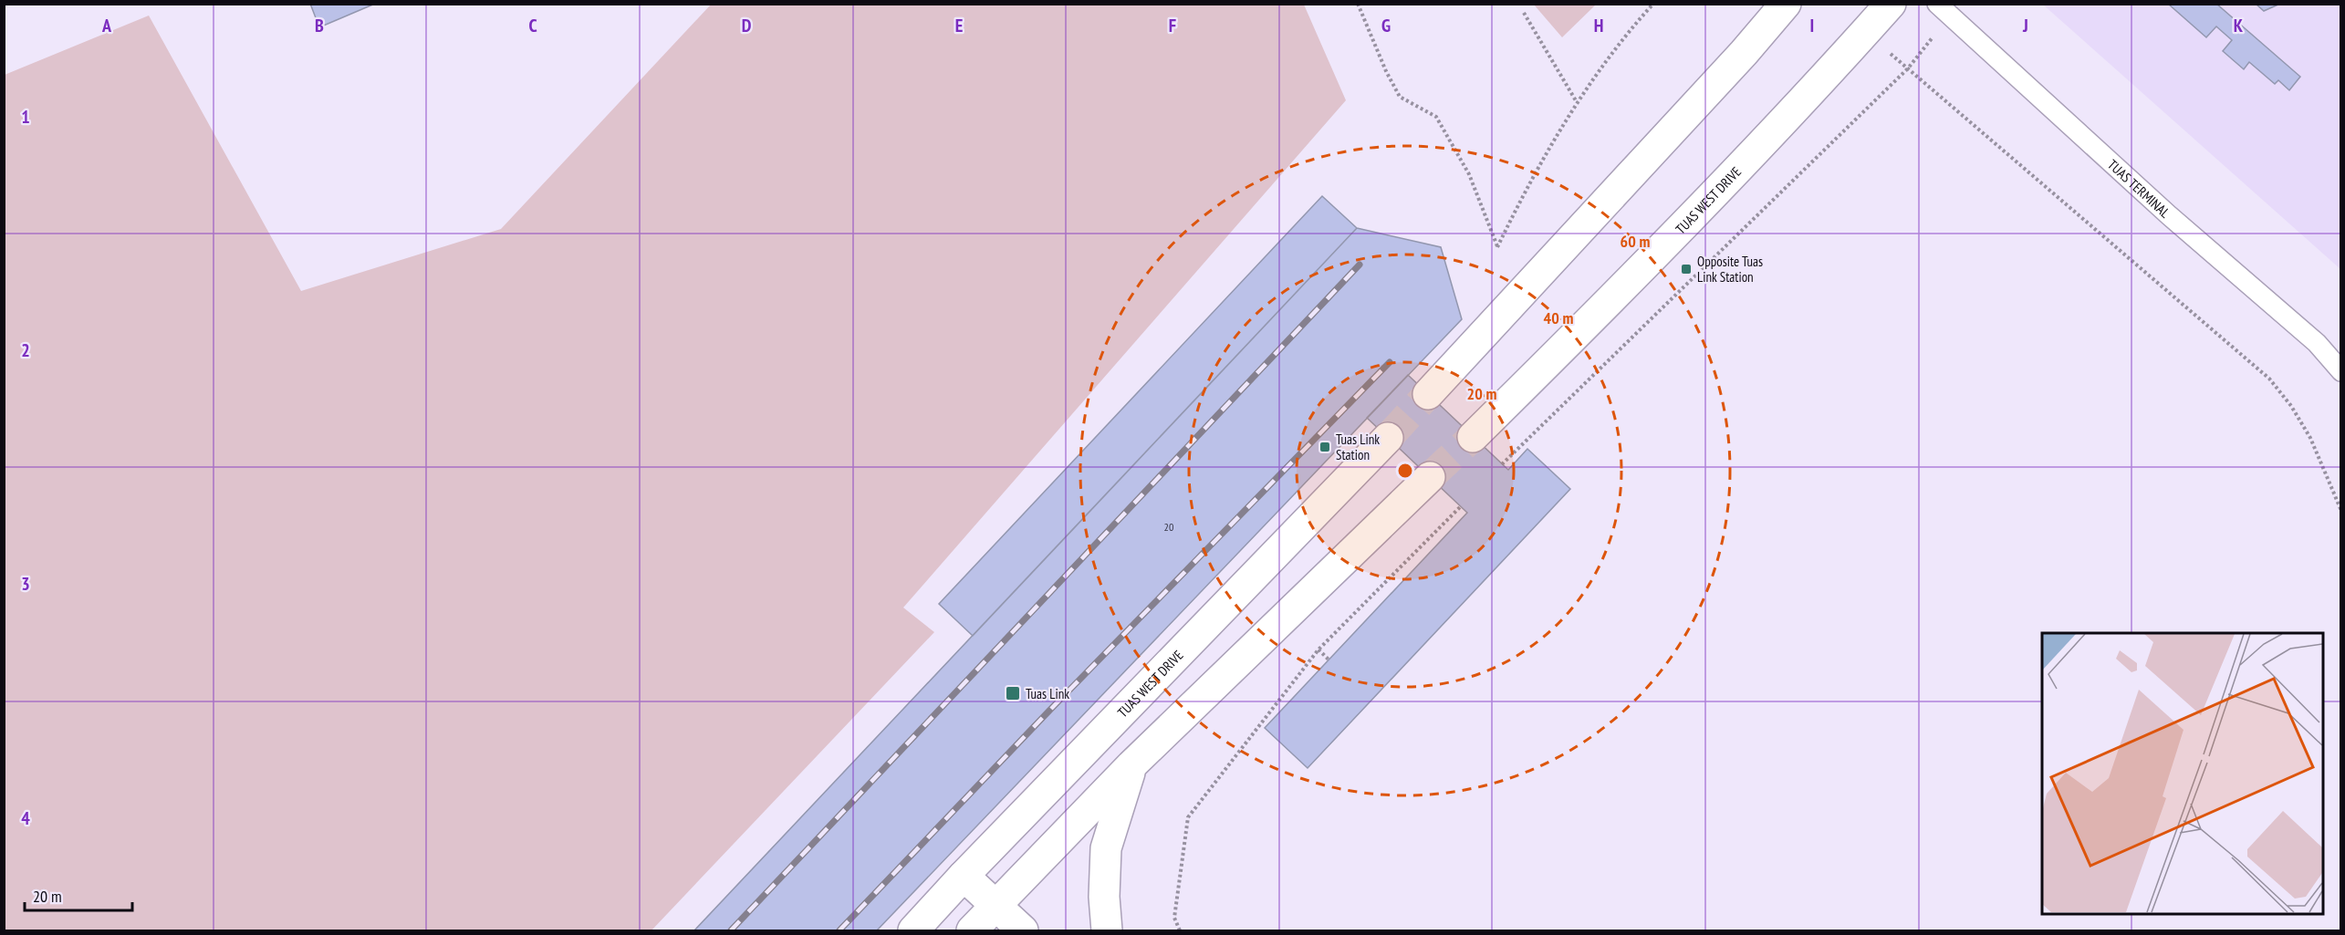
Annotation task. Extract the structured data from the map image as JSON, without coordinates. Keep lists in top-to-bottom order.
{
  "streets": {
    "main road": ["TUAS WEST DRIVE"],
    "lane": ["TUAS TERMINAL"]
  },
  "places": {
    "transit": ["Opposite Tuas Link Station", "Tuas Link Station", "Tuas Link"]
  },
  "house_numbers": ["20"],
  "scale_bar": "20 m",
  "grid": {
    "columns": [
      "A",
      "B",
      "C",
      "D",
      "E",
      "F",
      "G",
      "H",
      "I",
      "J",
      "K"
    ],
    "rows": [
      "1",
      "2",
      "3",
      "4"
    ]
  },
  "rings": ["60 m", "40 m", "20 m"]
}
